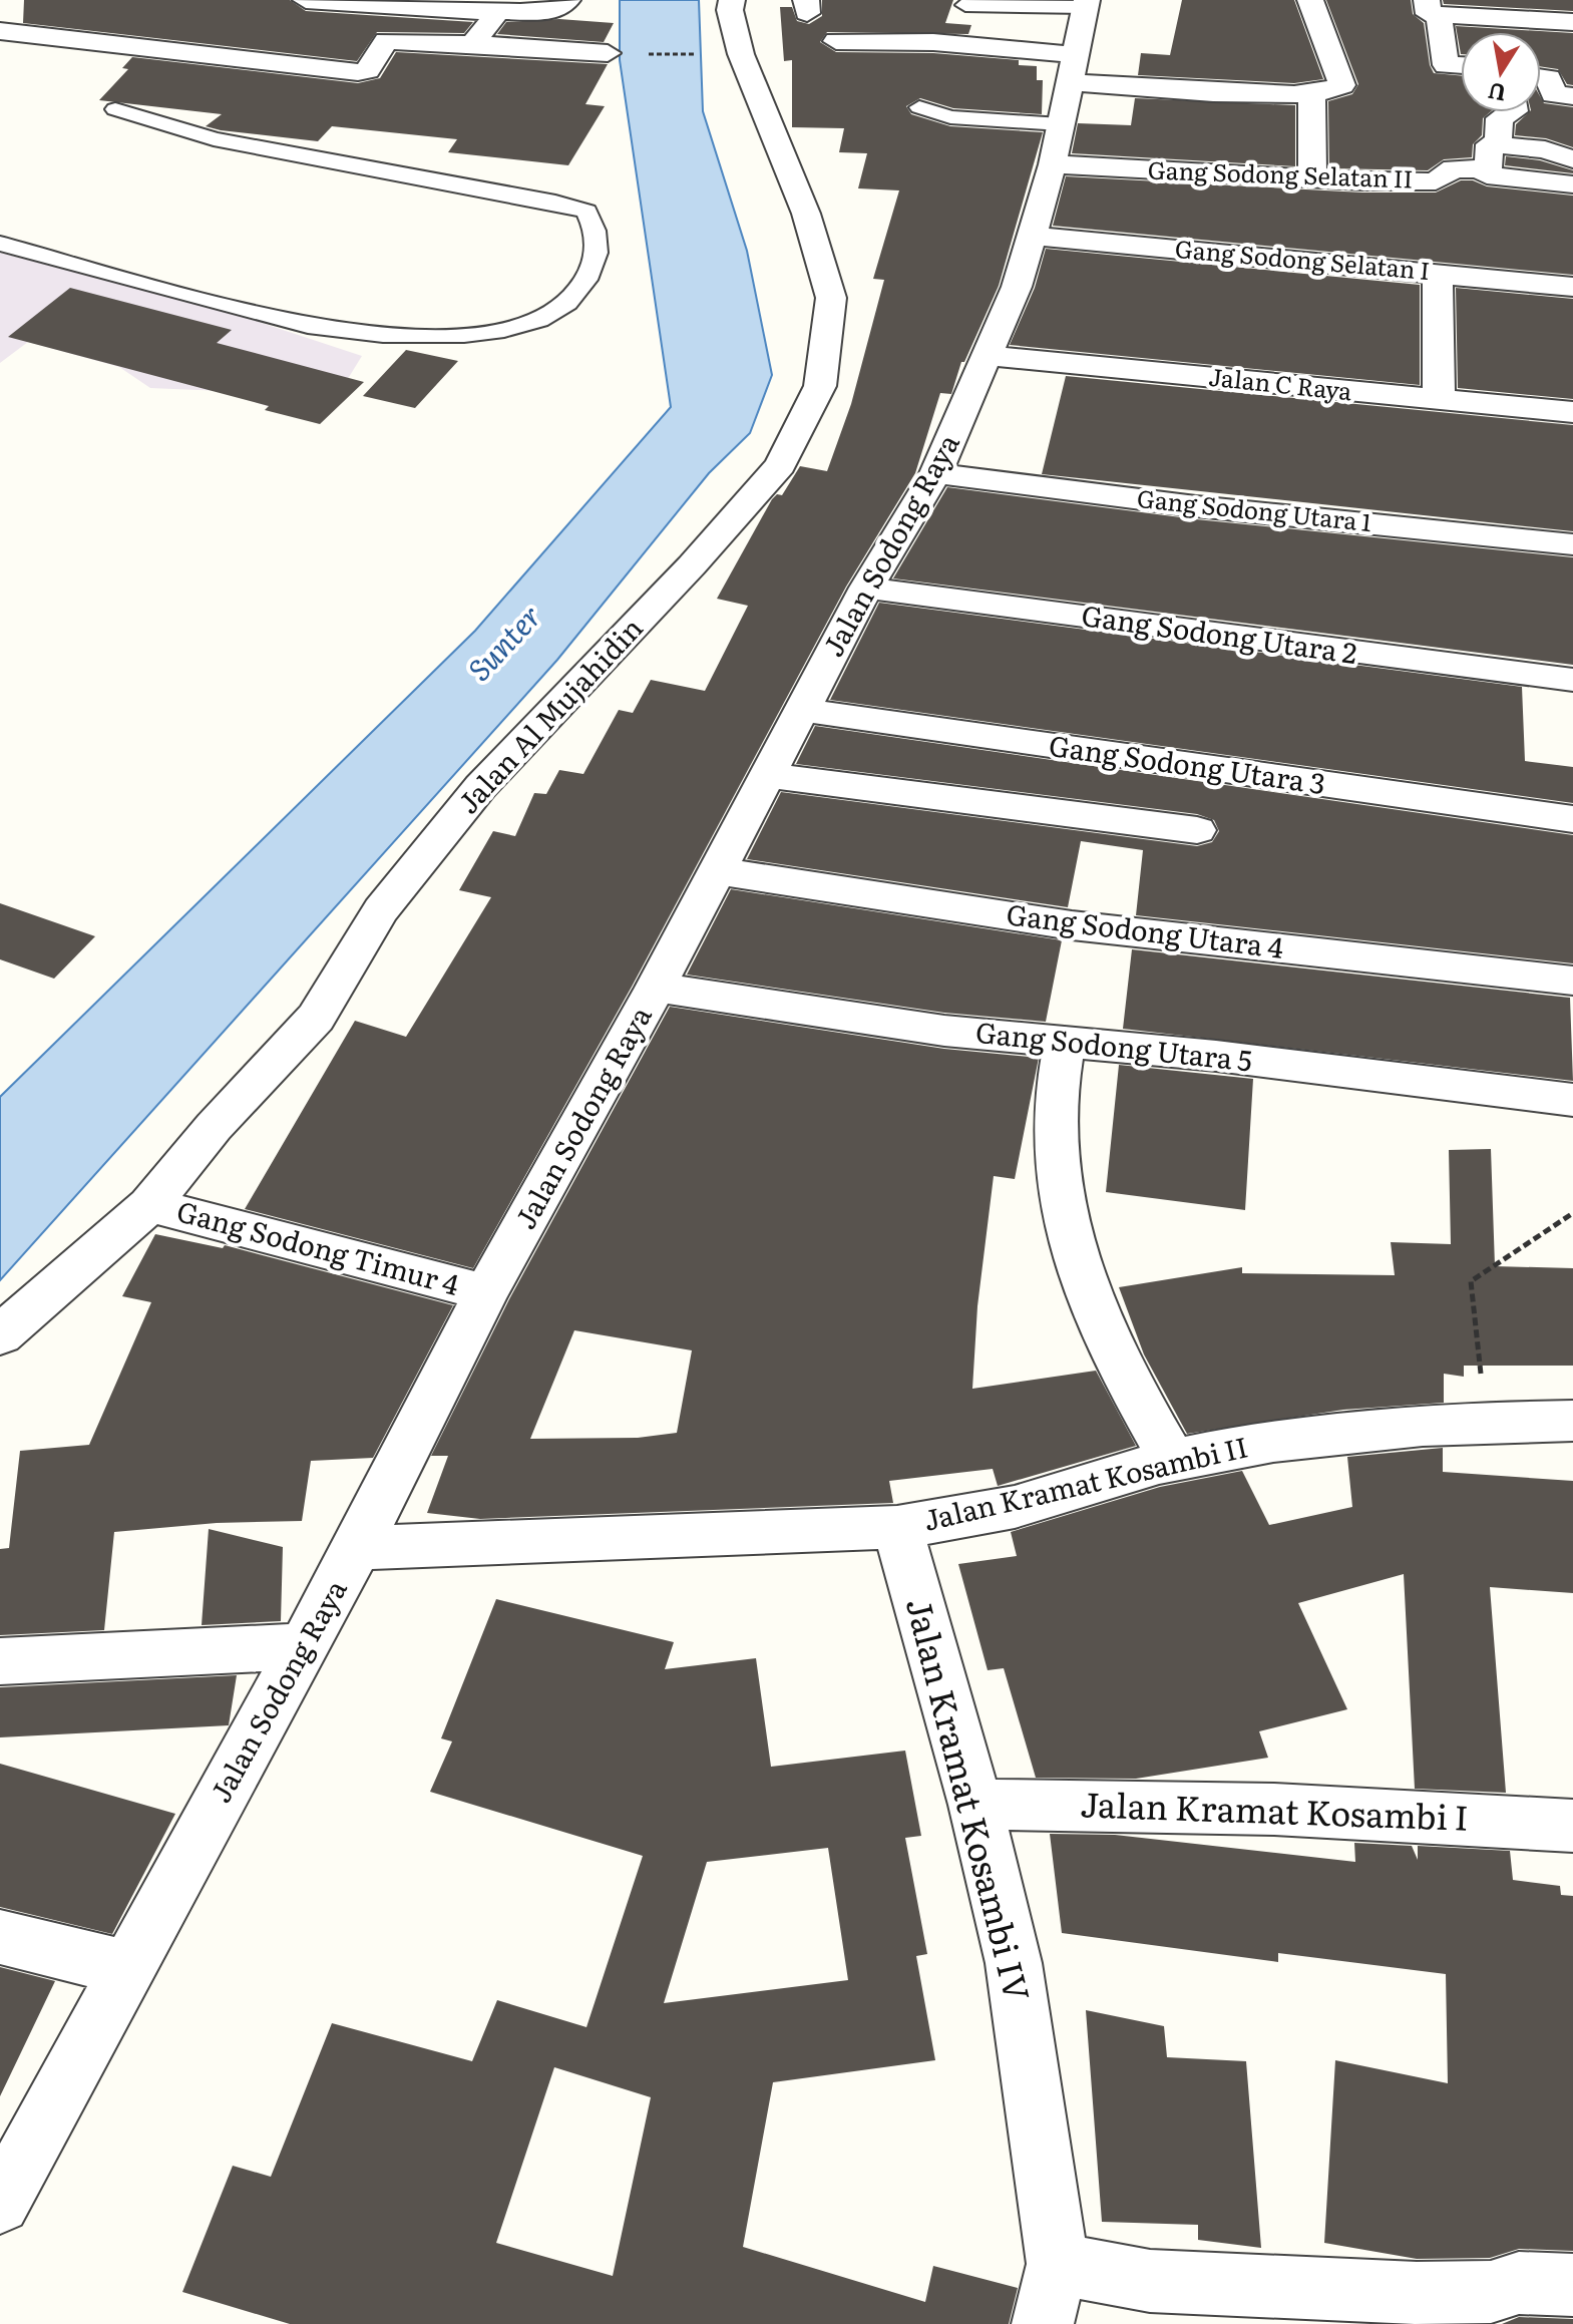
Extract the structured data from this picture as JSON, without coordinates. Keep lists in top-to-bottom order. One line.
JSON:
{"streets":{"street":["Gang Sodong Selatan II","Gang Sodong Selatan I","Jalan C Raya","Gang Sodong Utara 1","Jalan Sodong Raya","Gang Sodong Utara 2","Jalan Al Mujahidin","Gang Sodong Utara 3","Gang Sodong Utara 4","Gang Sodong Utara 5","Gang Sodong Timur 4","Jalan Kramat Kosambi II","Jalan Kramat Kosambi IV","Jalan Kramat Kosambi I"]},"crossings":[["Gang Sodong Selatan II","Jalan Sodong Raya"],["Gang Sodong Selatan I","Jalan Sodong Raya"],["Jalan C Raya","Jalan Sodong Raya"],["Gang Sodong Utara 1","Jalan Sodong Raya"],["Jalan Sodong Raya","Gang Sodong Utara 2"],["Jalan Sodong Raya","Gang Sodong Utara 3"],["Jalan Sodong Raya","Gang Sodong Utara 4"],["Jalan Sodong Raya","Gang Sodong Utara 5"],["Jalan Sodong Raya","Gang Sodong Timur 4"],["Jalan Sodong Raya","Jalan Kramat Kosambi II"],["Jalan Al Mujahidin","Gang Sodong Timur 4"],["Jalan Kramat Kosambi II","Jalan Kramat Kosambi IV"],["Jalan Kramat Kosambi IV","Jalan Kramat Kosambi I"]],"water":["Sunter"],"north":"bottom"}
